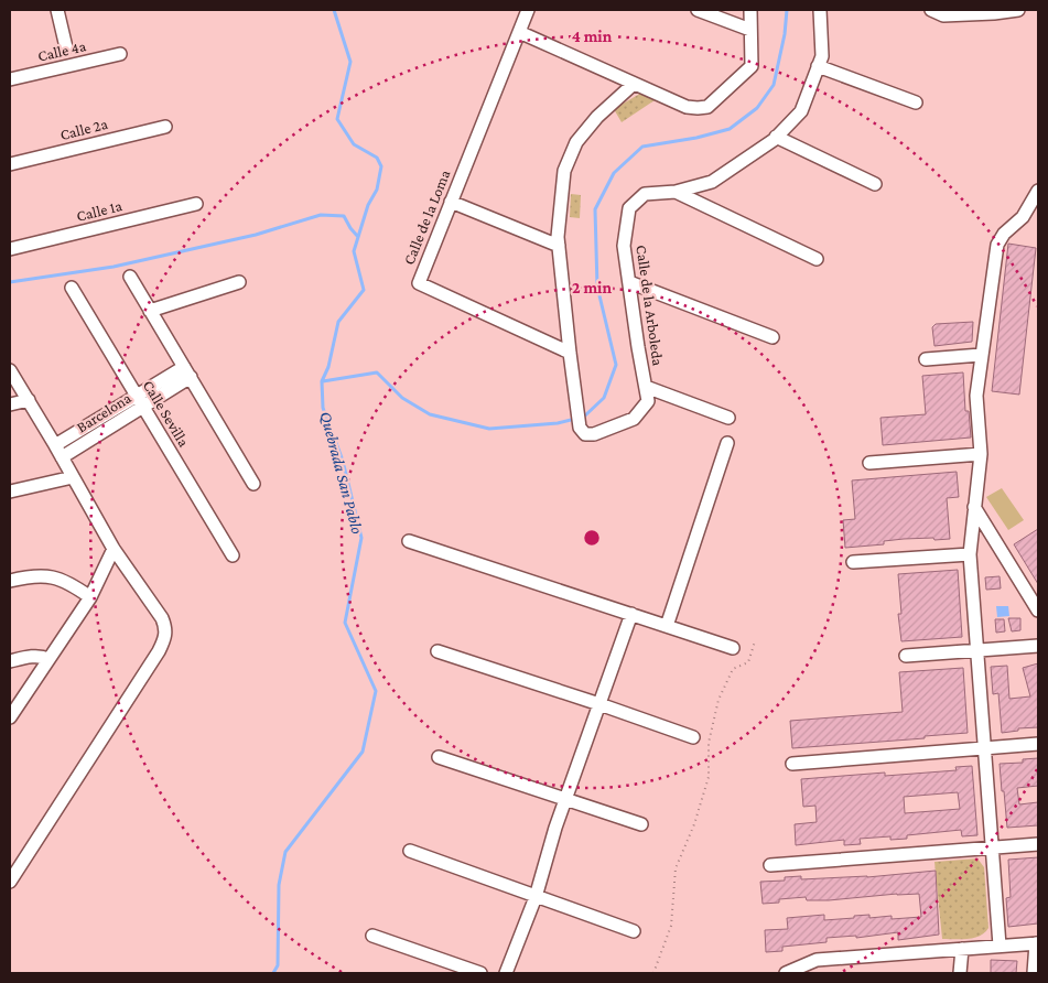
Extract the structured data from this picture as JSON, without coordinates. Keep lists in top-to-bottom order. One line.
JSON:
{"streets":{"street":["Calle 4a","Calle 2a","Calle 1a","Calle de la Loma","Calle de la Arboleda","Barcelona","Calle Sevilla"]},"crossings":[["Calle de la Loma","Calle de la Arboleda"],["Barcelona","Calle Sevilla"]],"water":["Quebrada San Pablo"],"rings":["4 min","2 min"]}
